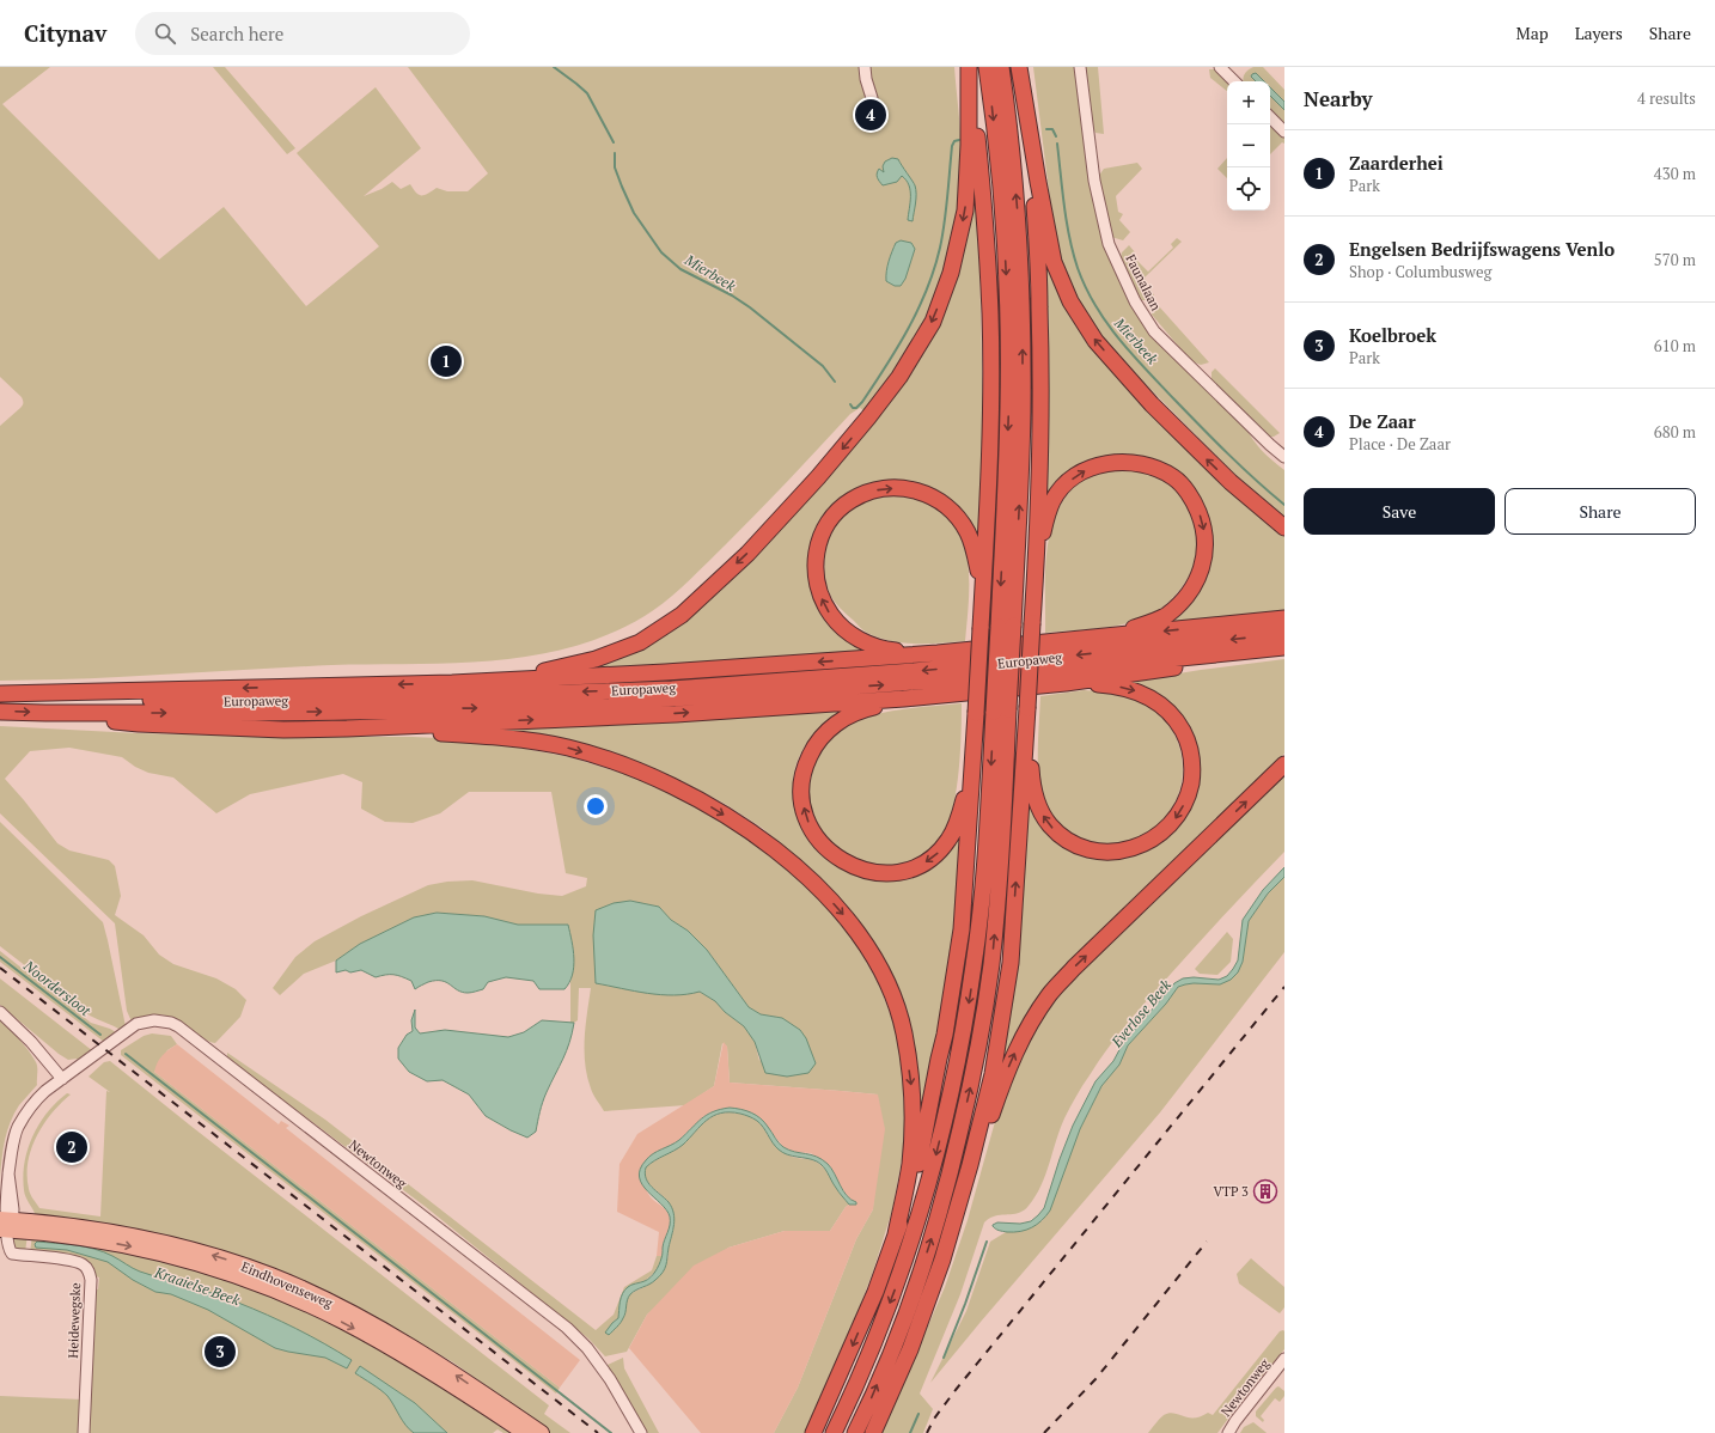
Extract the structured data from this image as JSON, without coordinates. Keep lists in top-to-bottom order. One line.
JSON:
{"streets":{"highway":["Europaweg"],"main road":["Eindhovenseweg"],"street":["Faunalaan","Newtonweg","Heidewegske"]},"crossings":[["Newtonweg","Heidewegske"],["Eindhovenseweg","Heidewegske"]],"water":["Mierbeek","Noordersloot","Everlose Beek","Kraaielse Beek"],"places":{"building":["VTP 3"]},"page":{"header":"Citynav","search":"Search here","nav":["Map","Layers","Share"],"heading":["Nearby","4 results"],"map_buttons":["+","−"],"pins":["4","1","2","3"],"list":[{"mark":"1","name":"Zaarderhei","note":"Park","value":"430 m"},{"mark":"2","name":"Engelsen Bedrijfswagens Venlo","note":"Shop · Columbusweg","value":"570 m"},{"mark":"3","name":"Koelbroek","note":"Park","value":"610 m"},{"mark":"4","name":"De Zaar","note":"Place · De Zaar","value":"680 m"}],"buttons":["Save","Share"]}}
